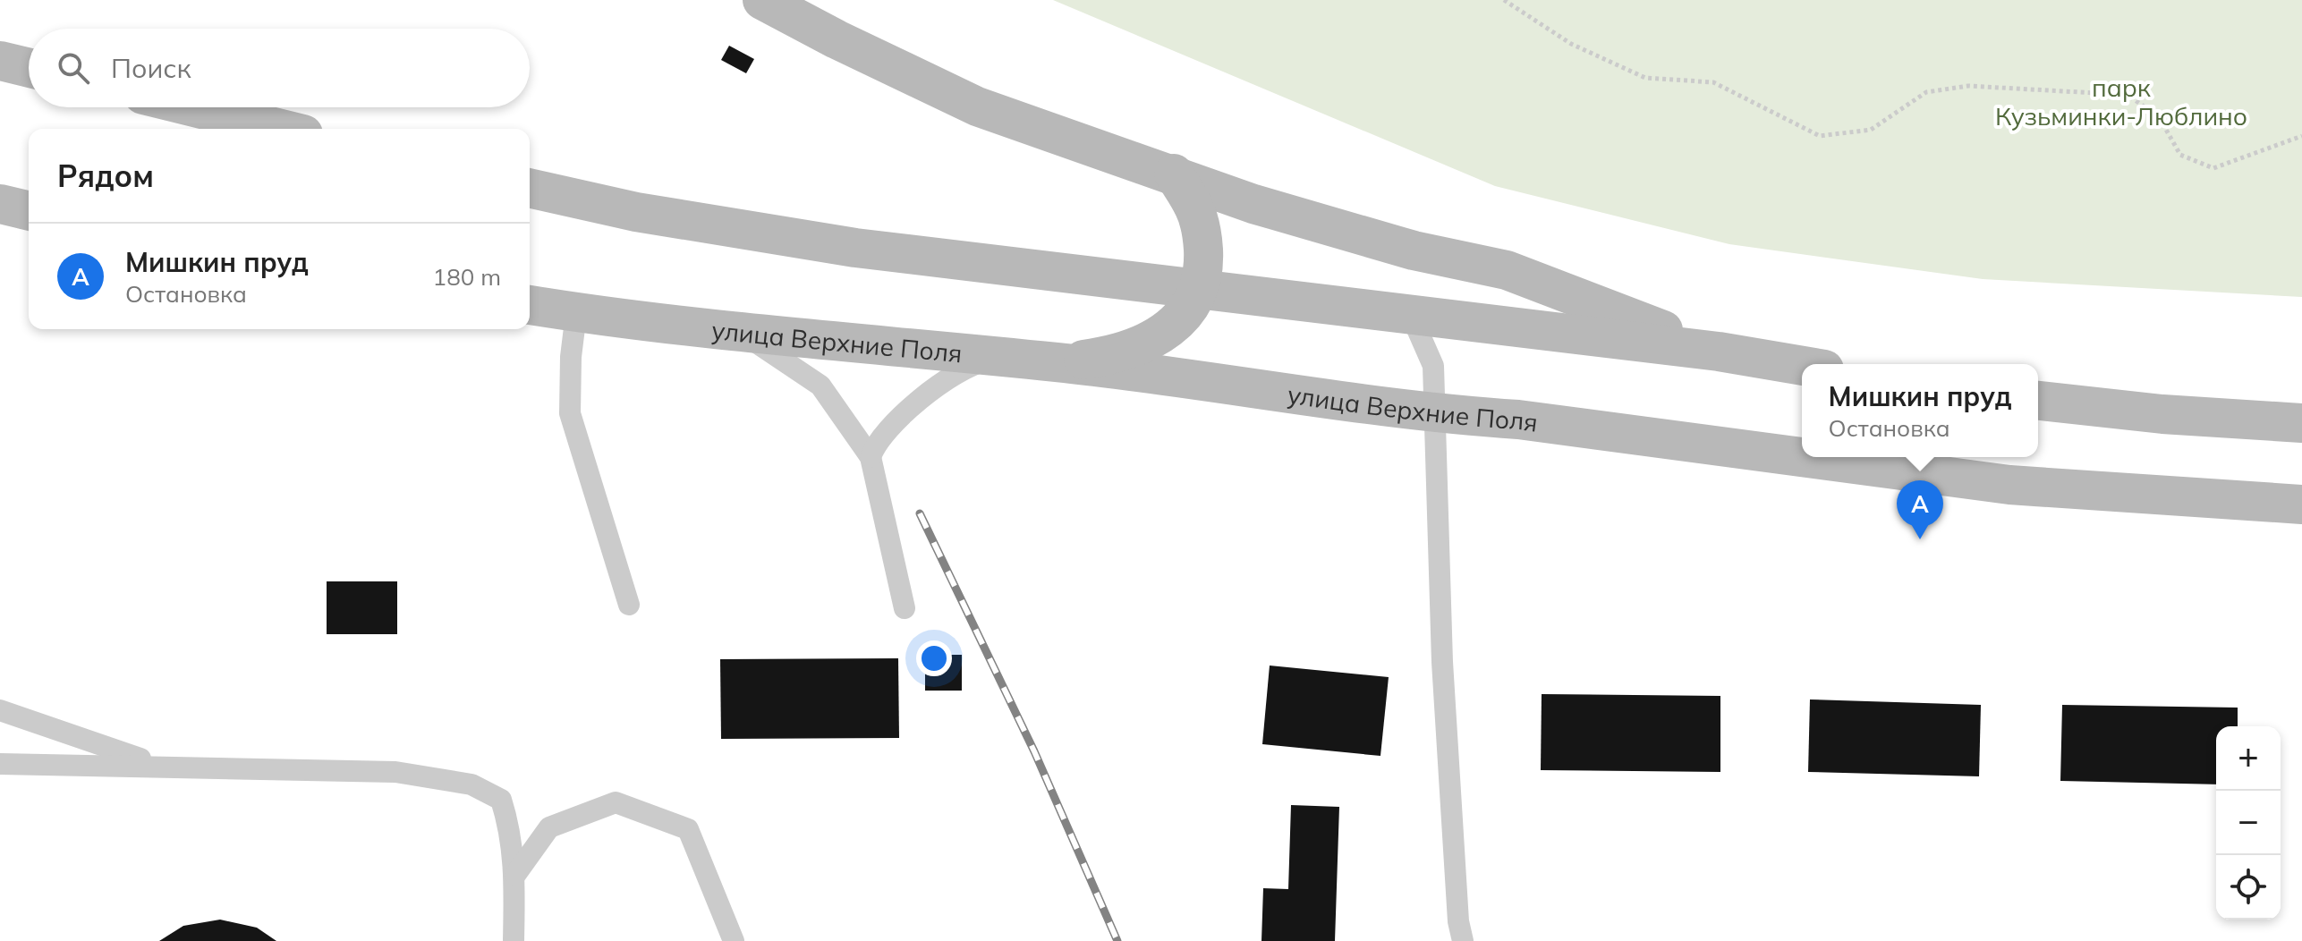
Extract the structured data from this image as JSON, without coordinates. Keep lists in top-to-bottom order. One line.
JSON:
{"streets":{"main road":["улица Верхние Поля"]},"parks":["парк Кузьминки-Люблино"],"page":{"search":"Поиск","heading":"Рядом","list":[{"mark":"A","name":"Мишкин пруд","note":"Остановка","value":"180 m"}],"popup":["Мишкин пруд","Остановка"],"pins":"A","map_buttons":["+","−"]}}
